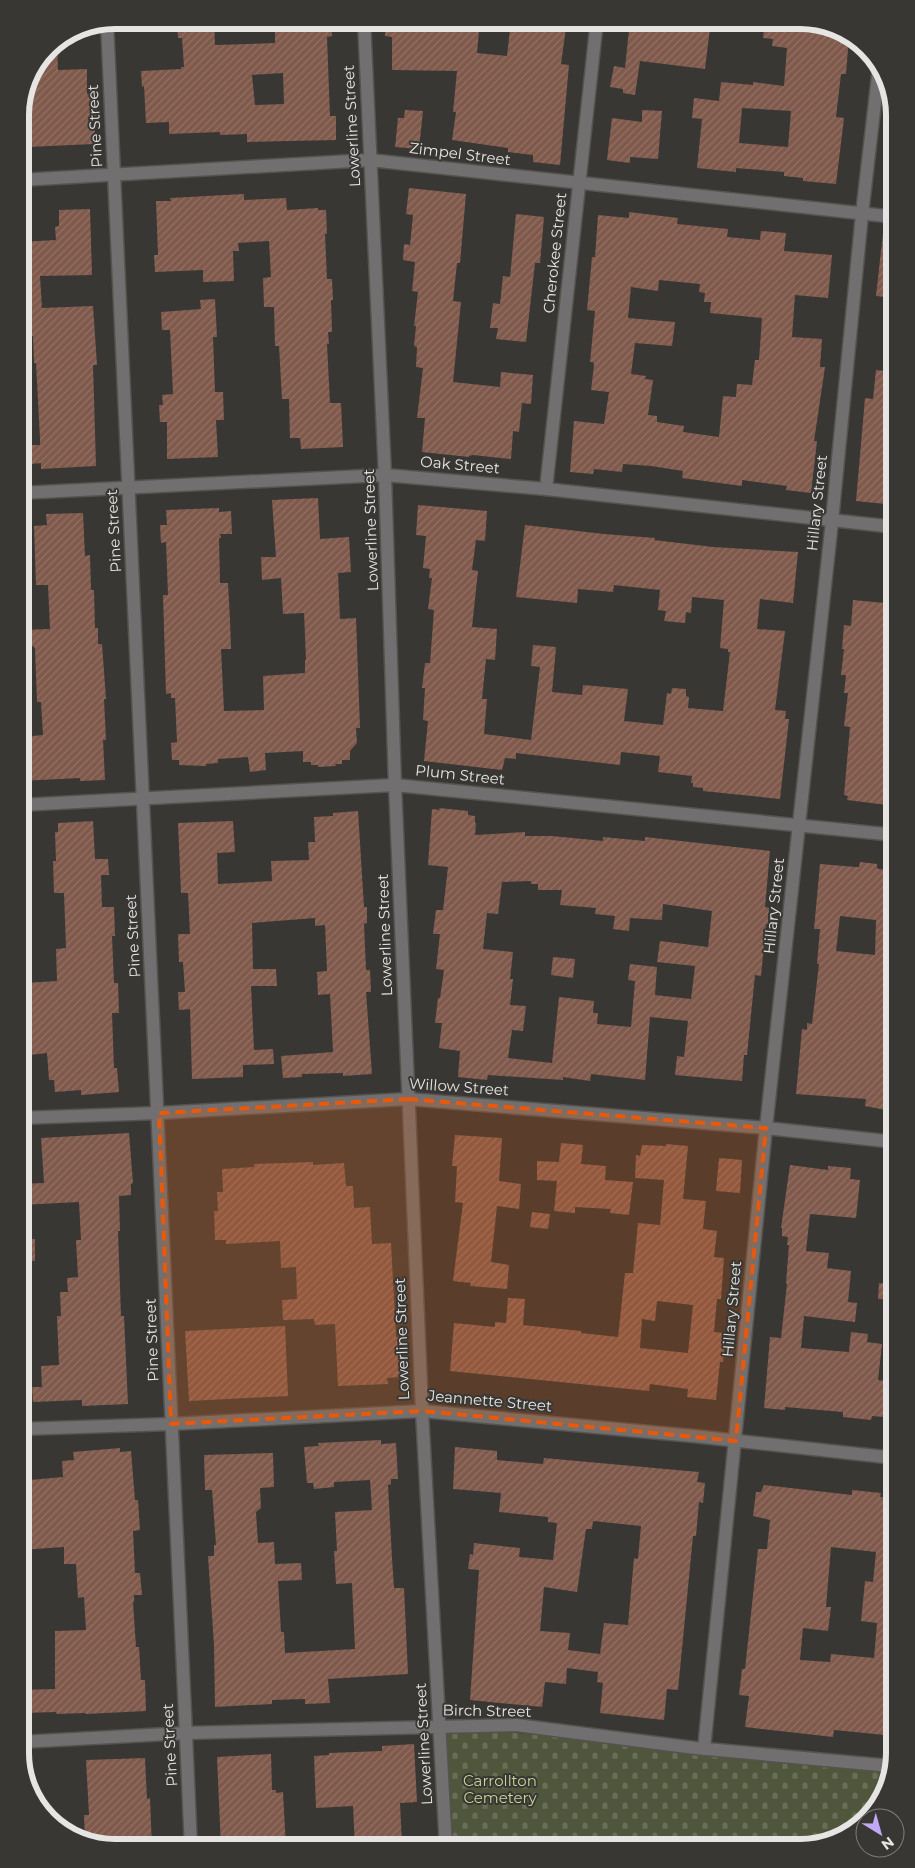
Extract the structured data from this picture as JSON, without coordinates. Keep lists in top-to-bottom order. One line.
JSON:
{"streets":{"street":["Pine Street","Lowerline Street","Zimpel Street","Cherokee Street","Oak Street","Hillary Street","Plum Street","Willow Street","Jeannette Street","Birch Street"]},"crossings":[["Pine Street","Zimpel Street"],["Pine Street","Oak Street"],["Pine Street","Plum Street"],["Pine Street","Willow Street"],["Pine Street","Jeannette Street"],["Pine Street","Birch Street"],["Lowerline Street","Zimpel Street"],["Lowerline Street","Oak Street"],["Lowerline Street","Plum Street"],["Lowerline Street","Willow Street"],["Lowerline Street","Jeannette Street"],["Lowerline Street","Birch Street"],["Zimpel Street","Cherokee Street"],["Zimpel Street","Hillary Street"],["Cherokee Street","Oak Street"],["Oak Street","Hillary Street"],["Hillary Street","Plum Street"],["Hillary Street","Willow Street"],["Hillary Street","Jeannette Street"],["Hillary Street","Birch Street"]],"parks":["Carrollton Cemetery"],"north":"bottom right"}
